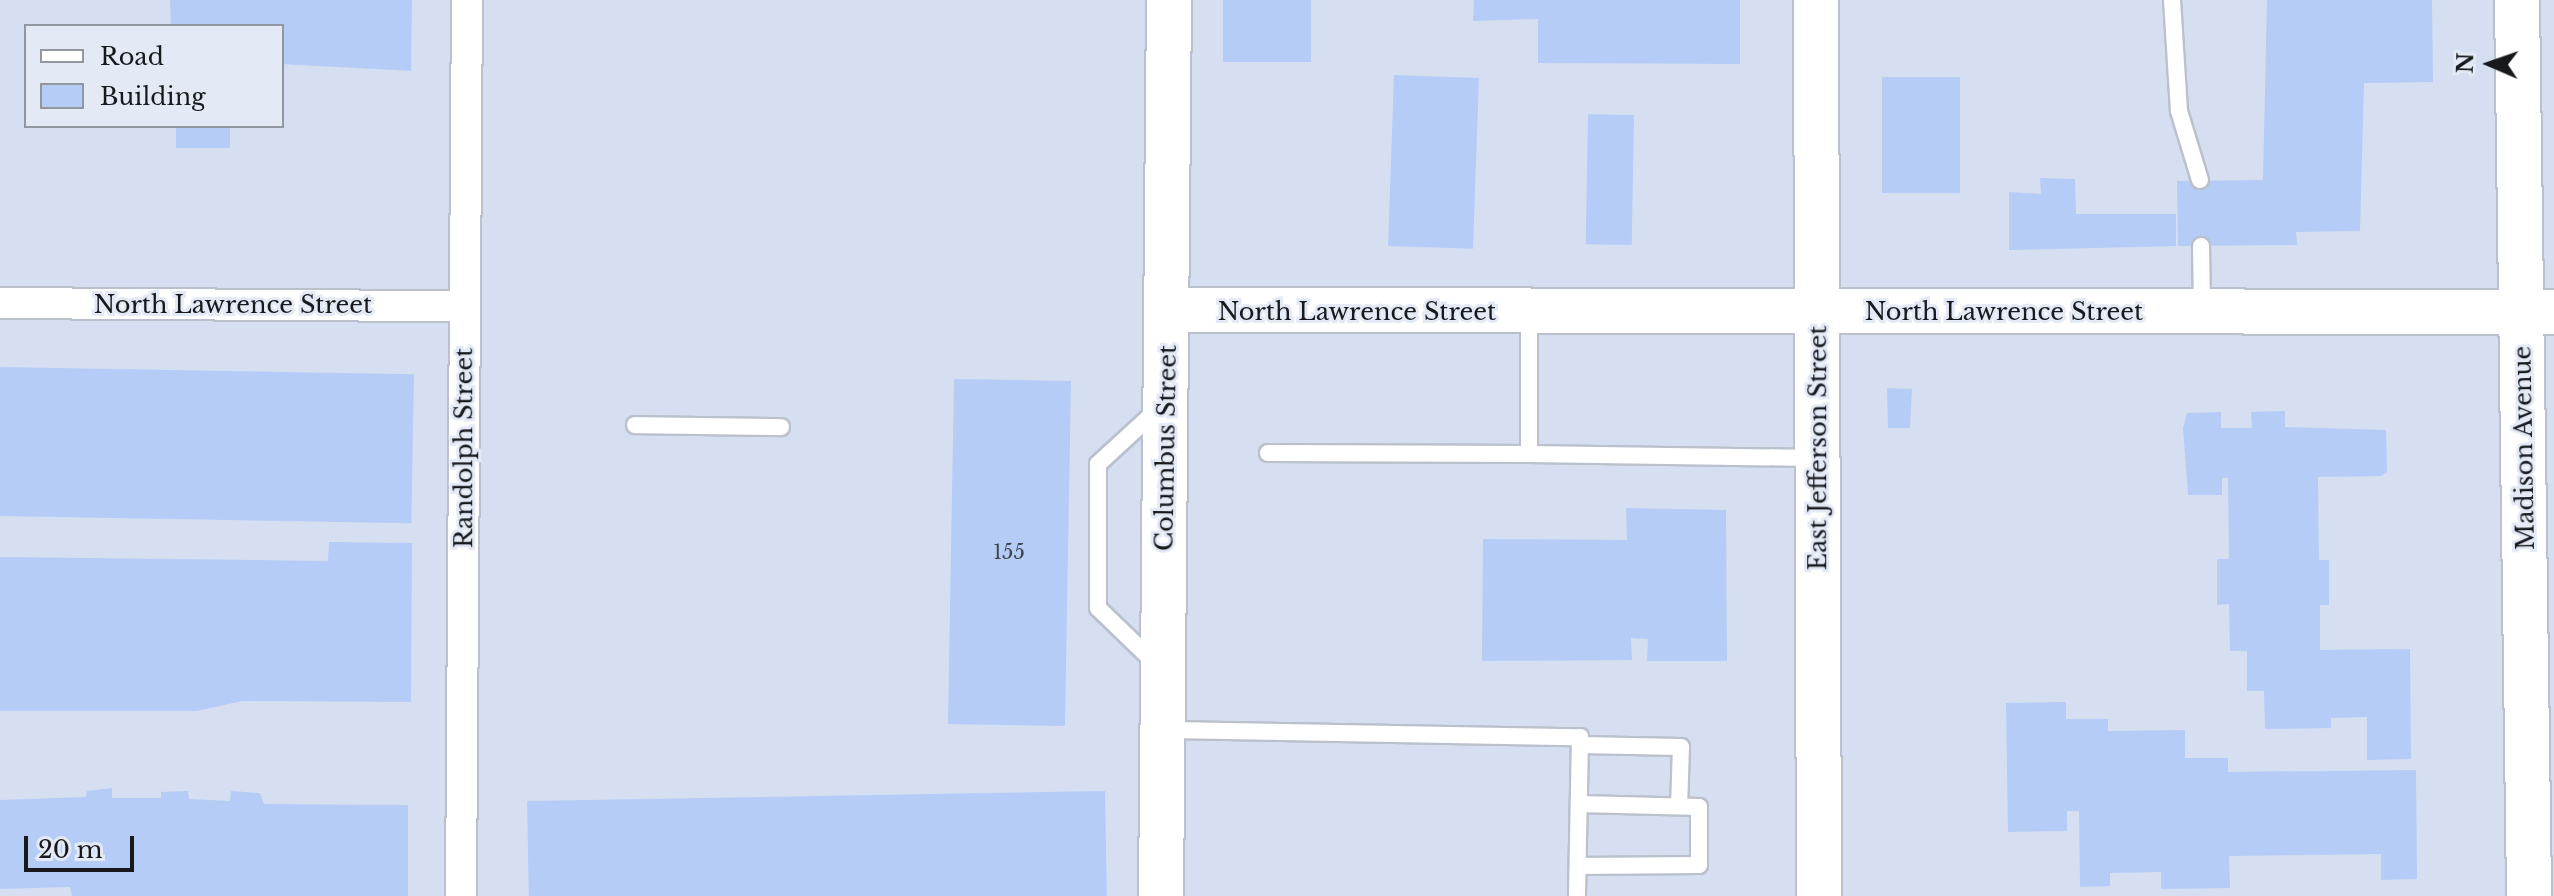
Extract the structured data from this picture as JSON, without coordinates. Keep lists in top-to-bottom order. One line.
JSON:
{"streets":{"main road":["North Lawrence Street","Columbus Street","East Jefferson Street","Madison Avenue"],"street":["Randolph Street"]},"crossings":[["North Lawrence Street","Randolph Street"],["North Lawrence Street","Columbus Street"],["North Lawrence Street","East Jefferson Street"],["North Lawrence Street","Madison Avenue"]],"house_numbers":["155"],"legend":["Road","Building"],"scale_bar":"20 m","north":"left"}
